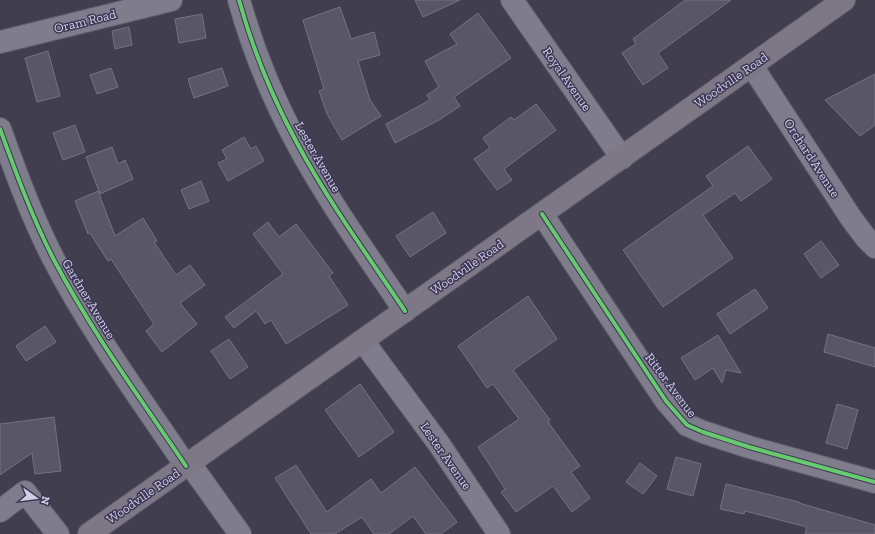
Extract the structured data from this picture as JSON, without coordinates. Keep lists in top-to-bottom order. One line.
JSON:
{"streets":{"main road":["Woodville Road"],"street":["Oram Road","Royal Avenue","Lester Avenue","Orchard Avenue","Gardner Avenue","Ritter Avenue"]},"crossings":[["Royal Avenue","Woodville Road"],["Woodville Road","Lester Avenue"],["Woodville Road","Orchard Avenue"],["Woodville Road","Gardner Avenue"],["Woodville Road","Ritter Avenue"]],"north":"right"}
